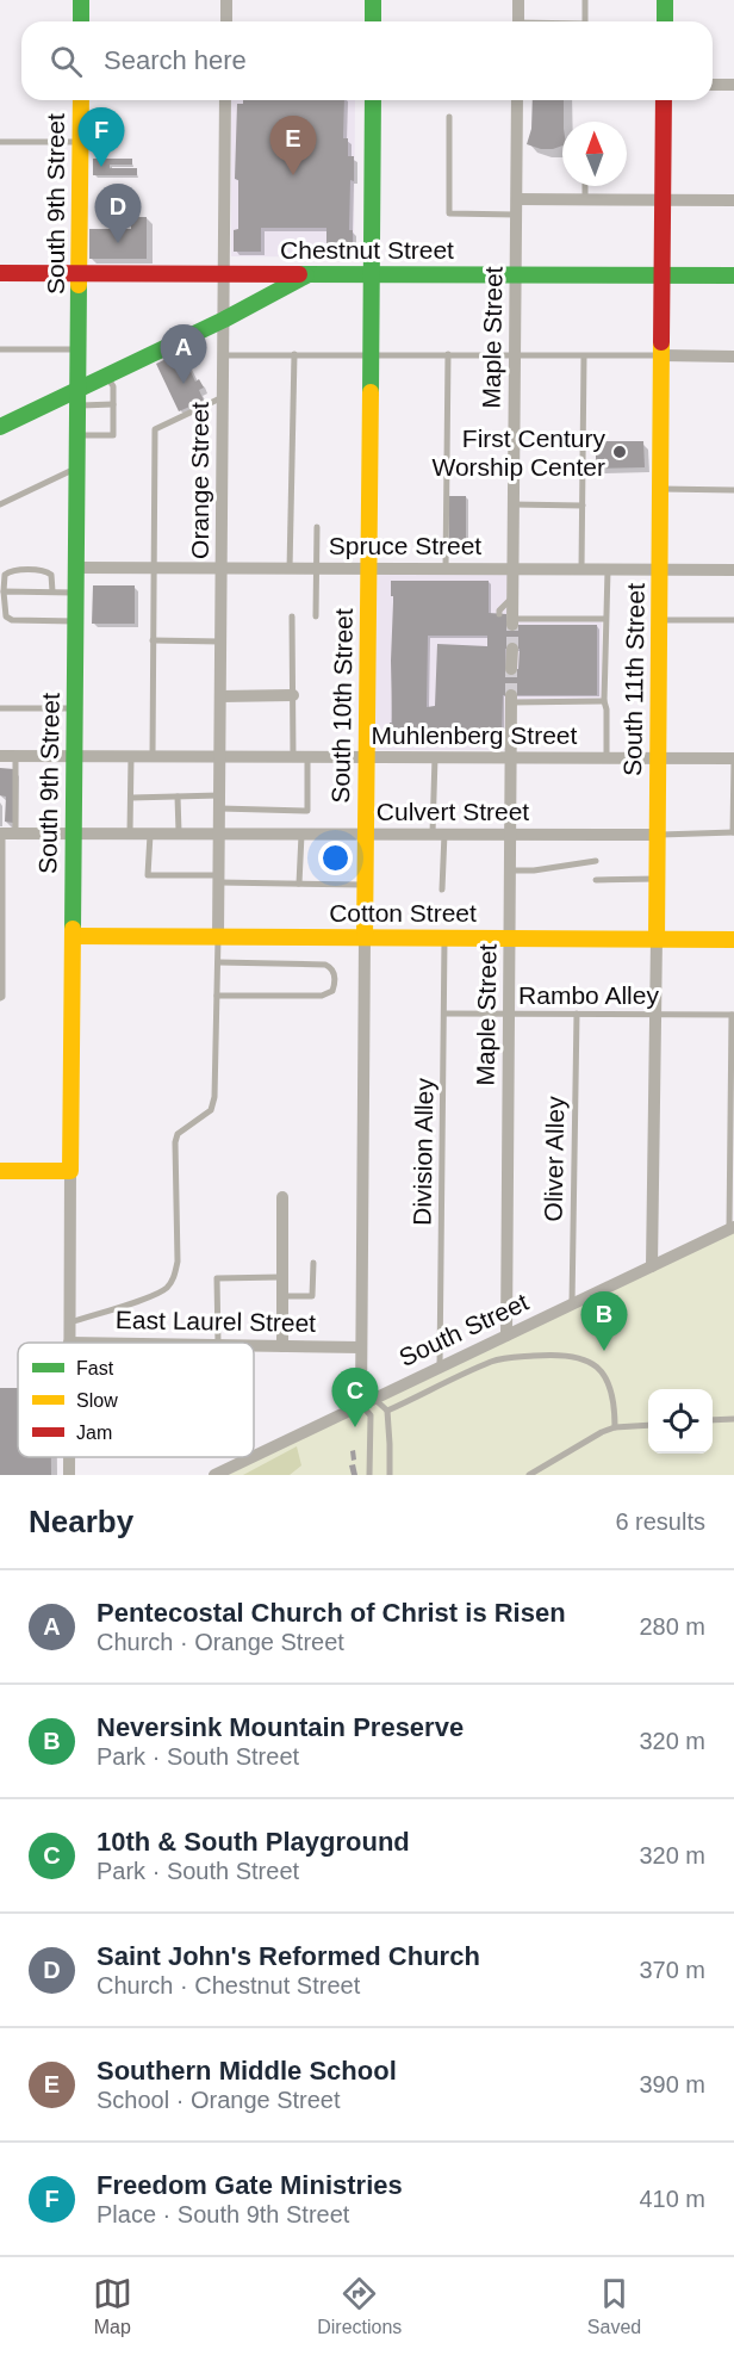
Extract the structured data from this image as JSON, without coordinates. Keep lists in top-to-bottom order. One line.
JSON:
{"streets":{"street":["South 9th Street","Chestnut Street","Maple Street","Orange Street","Spruce Street","South 11th Street","South 10th Street","Muhlenberg Street","Culvert Street","Cotton Street","East Laurel Street","South Street"],"lane":["Rambo Alley","Division Alley","Oliver Alley"]},"crossings":[["South 9th Street","Chestnut Street"],["South 9th Street","Spruce Street"],["South 9th Street","Muhlenberg Street"],["South 9th Street","Culvert Street"],["South 9th Street","Cotton Street"],["Chestnut Street","Maple Street"],["Chestnut Street","Orange Street"],["Chestnut Street","South 11th Street"],["Chestnut Street","South 10th Street"],["Maple Street","Spruce Street"],["Maple Street","Muhlenberg Street"],["Maple Street","Culvert Street"],["Maple Street","Cotton Street"],["Maple Street","Rambo Alley"],["Maple Street","South Street"],["Orange Street","Spruce Street"],["Orange Street","Muhlenberg Street"],["Orange Street","Culvert Street"],["Orange Street","Cotton Street"],["Spruce Street","South 11th Street"],["Spruce Street","South 10th Street"],["South 11th Street","Muhlenberg Street"],["South 11th Street","Culvert Street"],["South 11th Street","Cotton Street"],["South 11th Street","Rambo Alley"],["South 11th Street","South Street"],["South 10th Street","Muhlenberg Street"],["South 10th Street","Culvert Street"],["South 10th Street","Cotton Street"],["South 10th Street","East Laurel Street"],["South 10th Street","South Street"],["Cotton Street","Division Alley"],["Rambo Alley","Division Alley"],["Rambo Alley","Oliver Alley"],["Division Alley","South Street"],["Oliver Alley","South Street"]],"places":["First Century Worship Center"],"legend":["Fast","Slow","Jam"],"north":"top","page":{"search":"Search here","pins":["F","E","D","A","B","C"],"heading":["Nearby","6 results"],"list":[{"mark":"A","name":"Pentecostal Church of Christ is Risen","note":"Church · Orange Street","value":"280 m"},{"mark":"B","name":"Neversink Mountain Preserve","note":"Park · South Street","value":"320 m"},{"mark":"C","name":"10th & South Playground","note":"Park · South Street","value":"320 m"},{"mark":"D","name":"Saint John's Reformed Church","note":"Church · Chestnut Street","value":"370 m"},{"mark":"E","name":"Southern Middle School","note":"School · Orange Street","value":"390 m"},{"mark":"F","name":"Freedom Gate Ministries","note":"Place · South 9th Street","value":"410 m"}],"nav":["Map","Directions","Saved"]}}
